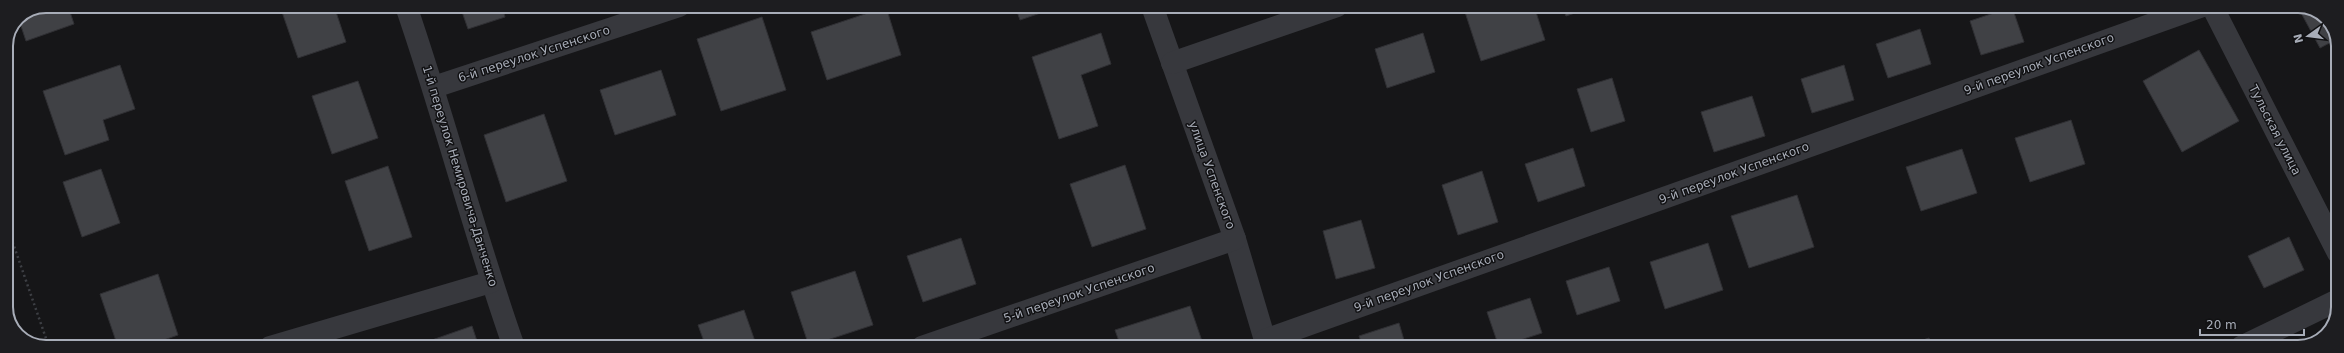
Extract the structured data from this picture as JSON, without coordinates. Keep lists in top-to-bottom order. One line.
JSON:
{"streets":{"street":["6-й переулок Успенского","9-й переулок Успенского","Тульская улица","улица Успенского","1-й переулок Немировича-Данченко","5-й переулок Успенского"]},"crossings":[["6-й переулок Успенского","1-й переулок Немировича-Данченко"],["улица Успенского","5-й переулок Успенского"]],"scale_bar":"20 m","north":"left"}
